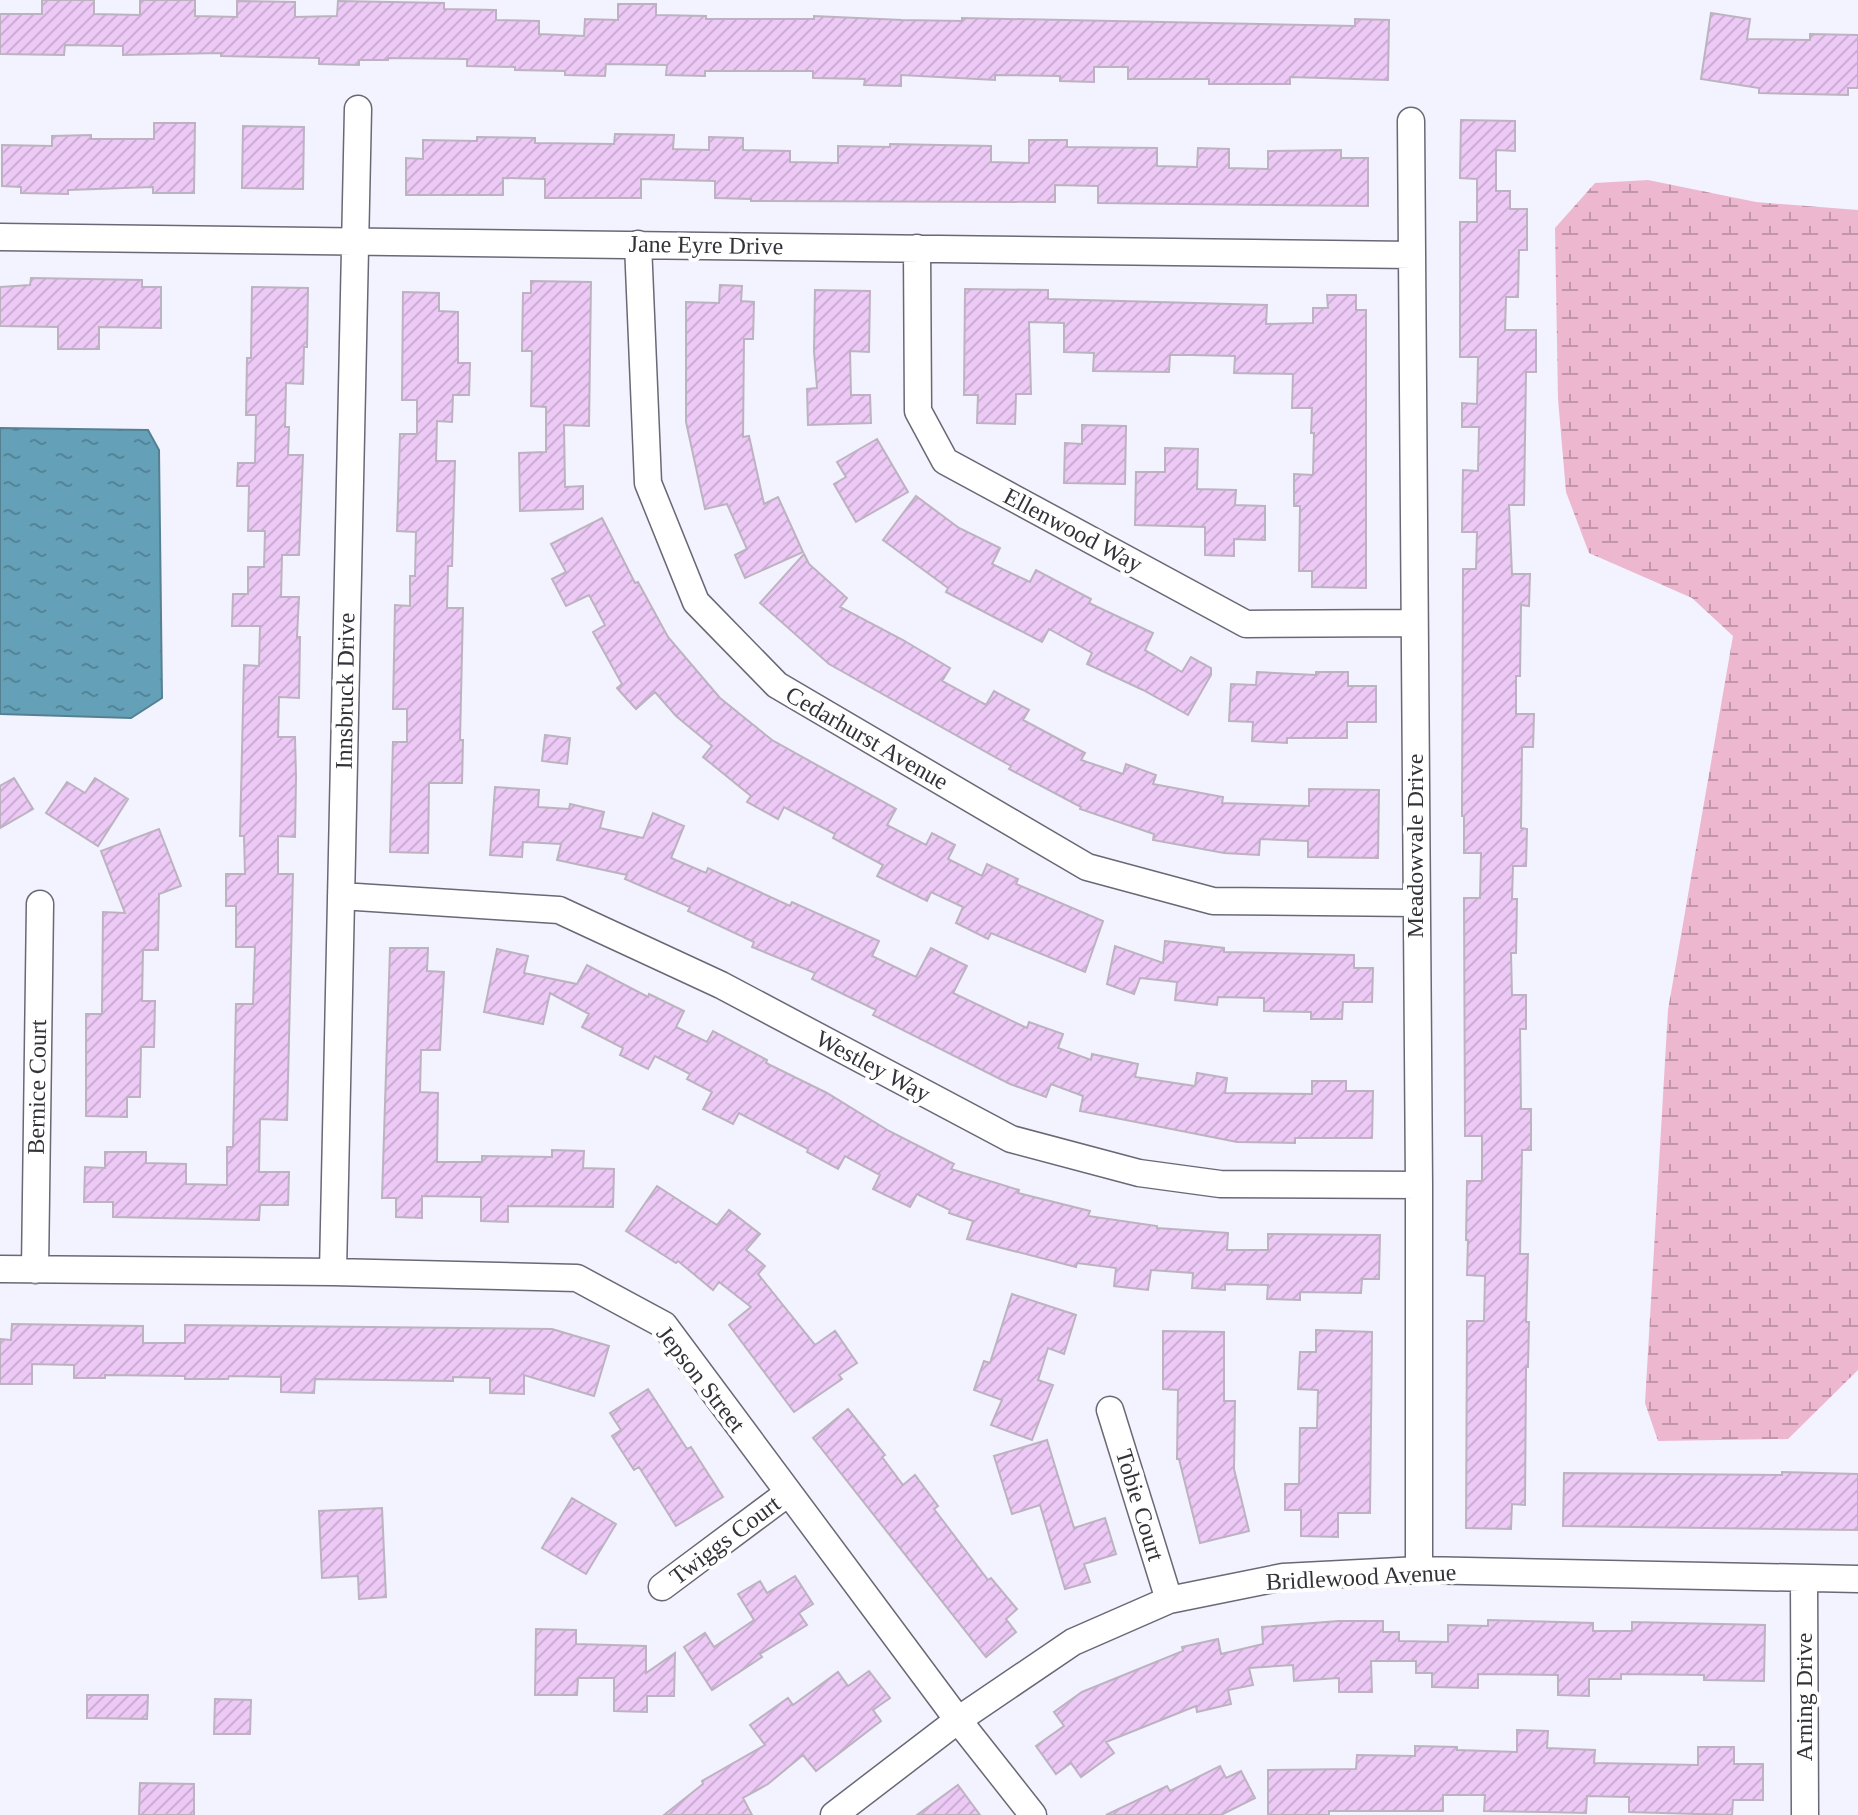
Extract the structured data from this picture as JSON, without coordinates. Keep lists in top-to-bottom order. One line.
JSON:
{"streets":{"street":["Jane Eyre Drive","Ellenwood Way","Innsbruck Drive","Cedarhurst Avenue","Meadowvale Drive","Westley Way","Bernice Court","Jepson Street","Tobie Court","Twiggs Court","Bridlewood Avenue","Arning Drive"]},"crossings":[["Jane Eyre Drive","Ellenwood Way"],["Jane Eyre Drive","Innsbruck Drive"],["Jane Eyre Drive","Cedarhurst Avenue"],["Jane Eyre Drive","Meadowvale Drive"],["Ellenwood Way","Meadowvale Drive"],["Innsbruck Drive","Westley Way"],["Innsbruck Drive","Jepson Street"],["Cedarhurst Avenue","Meadowvale Drive"],["Meadowvale Drive","Westley Way"],["Meadowvale Drive","Bridlewood Avenue"],["Bernice Court","Jepson Street"],["Jepson Street","Twiggs Court"],["Jepson Street","Bridlewood Avenue"],["Tobie Court","Bridlewood Avenue"],["Bridlewood Avenue","Arning Drive"]]}
